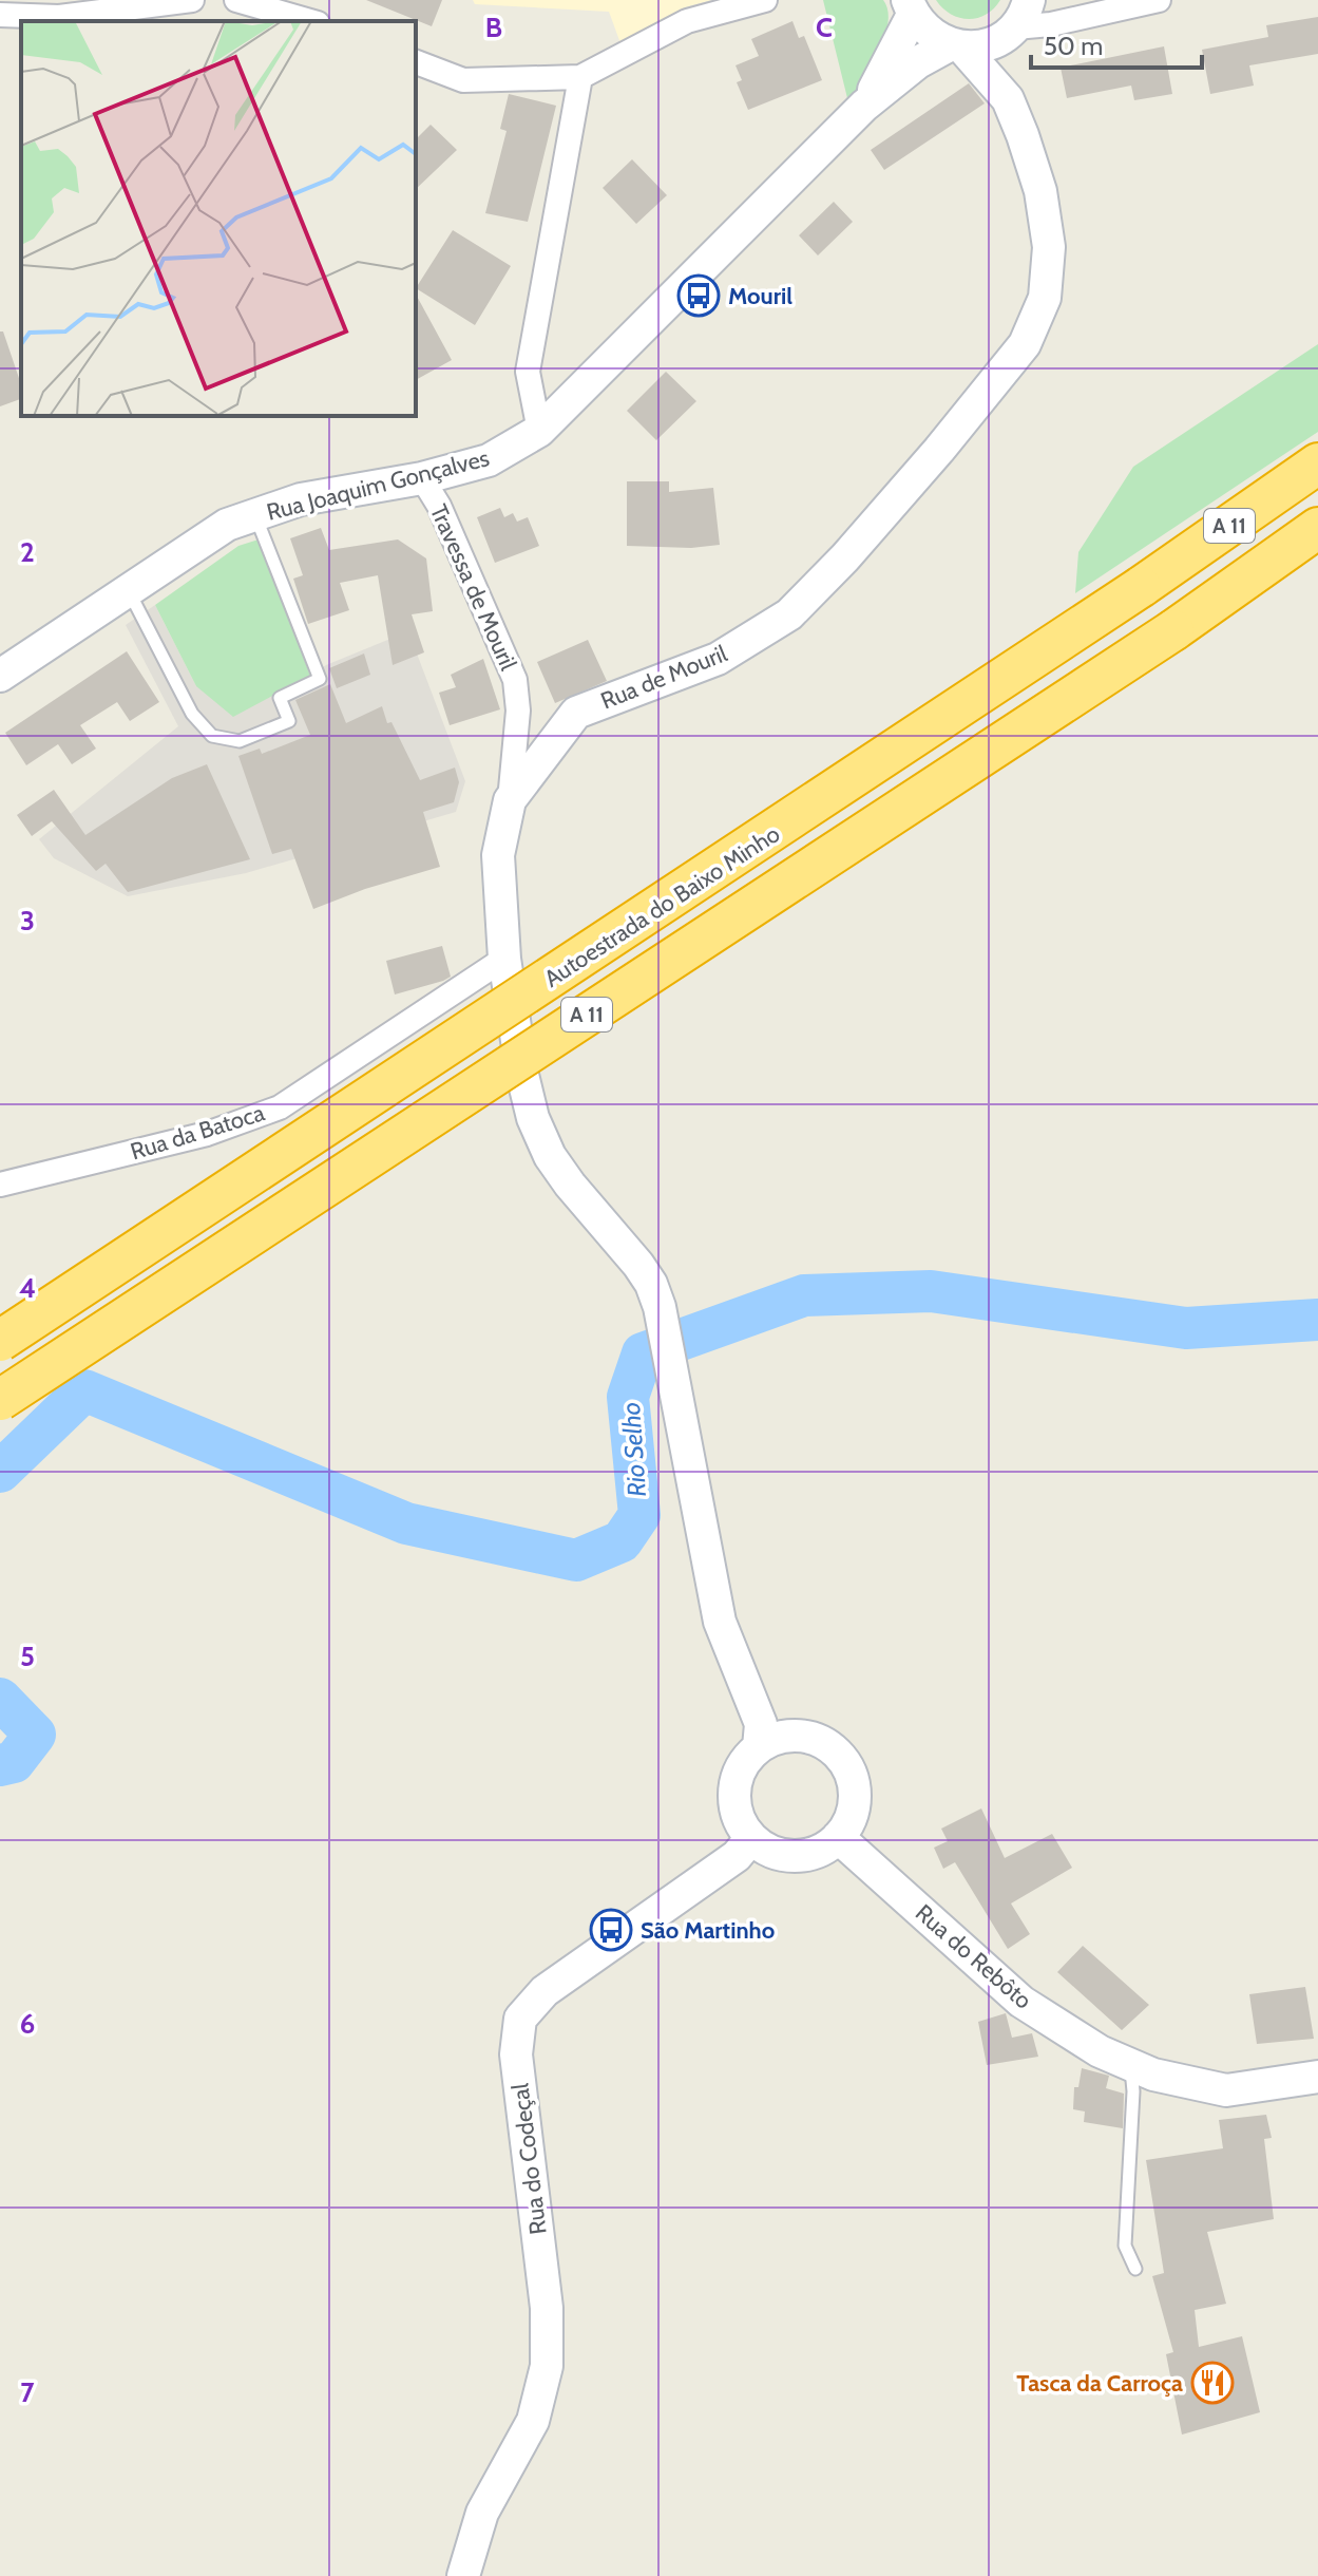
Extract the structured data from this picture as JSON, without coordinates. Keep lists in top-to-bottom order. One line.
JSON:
{"streets":{"highway":["A 11","Autoestrada do Baixo Minho"],"street":["Rua Joaquim Gonçalves","Travessa de Mouril","Rua de Mouril","Rua da Batoca","Rua do Rebôto","Rua do Codeçal"]},"crossings":[["Rua Joaquim Gonçalves","Travessa de Mouril"],["Travessa de Mouril","Rua de Mouril"],["Rua de Mouril","Rua da Batoca"],["Rua de Mouril","Rua do Rebôto"],["Rua de Mouril","Rua do Codeçal"],["Rua do Rebôto","Rua do Codeçal"]],"water":["Rio Selho"],"places":{"bus stop":["Mouril","São Martinho"],"restaurant":["Tasca da Carroça"]},"scale_bar":"50 m","grid":{"columns":["B","C"],"rows":["2","3","4","5","6","7"]}}
